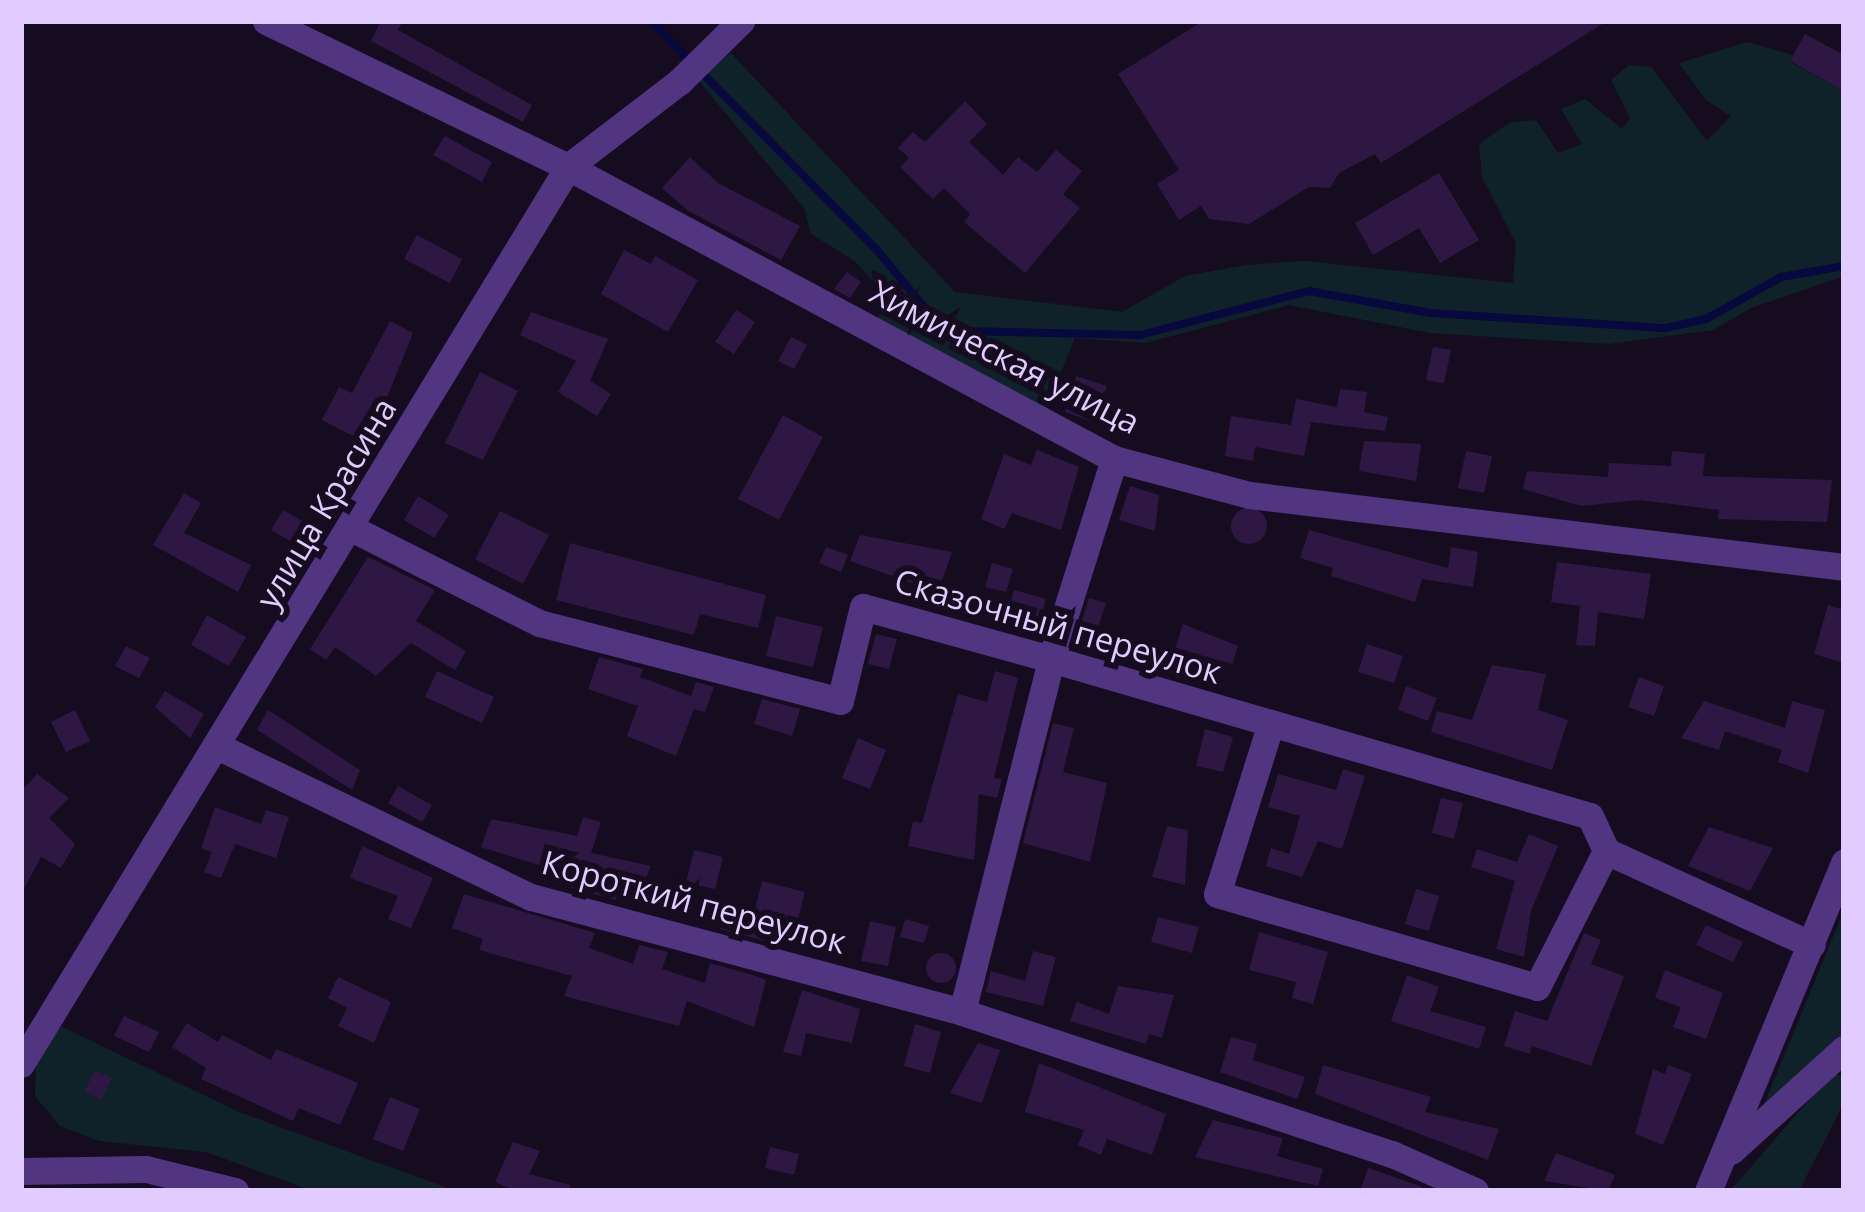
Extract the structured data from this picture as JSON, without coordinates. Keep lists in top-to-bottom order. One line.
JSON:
{"streets":{"street":["Химическая улица","улица Красина","Сказочный переулок","Короткий переулок"]},"crossings":[["Химическая улица","улица Красина"],["улица Красина","Сказочный переулок"],["улица Красина","Короткий переулок"]]}
